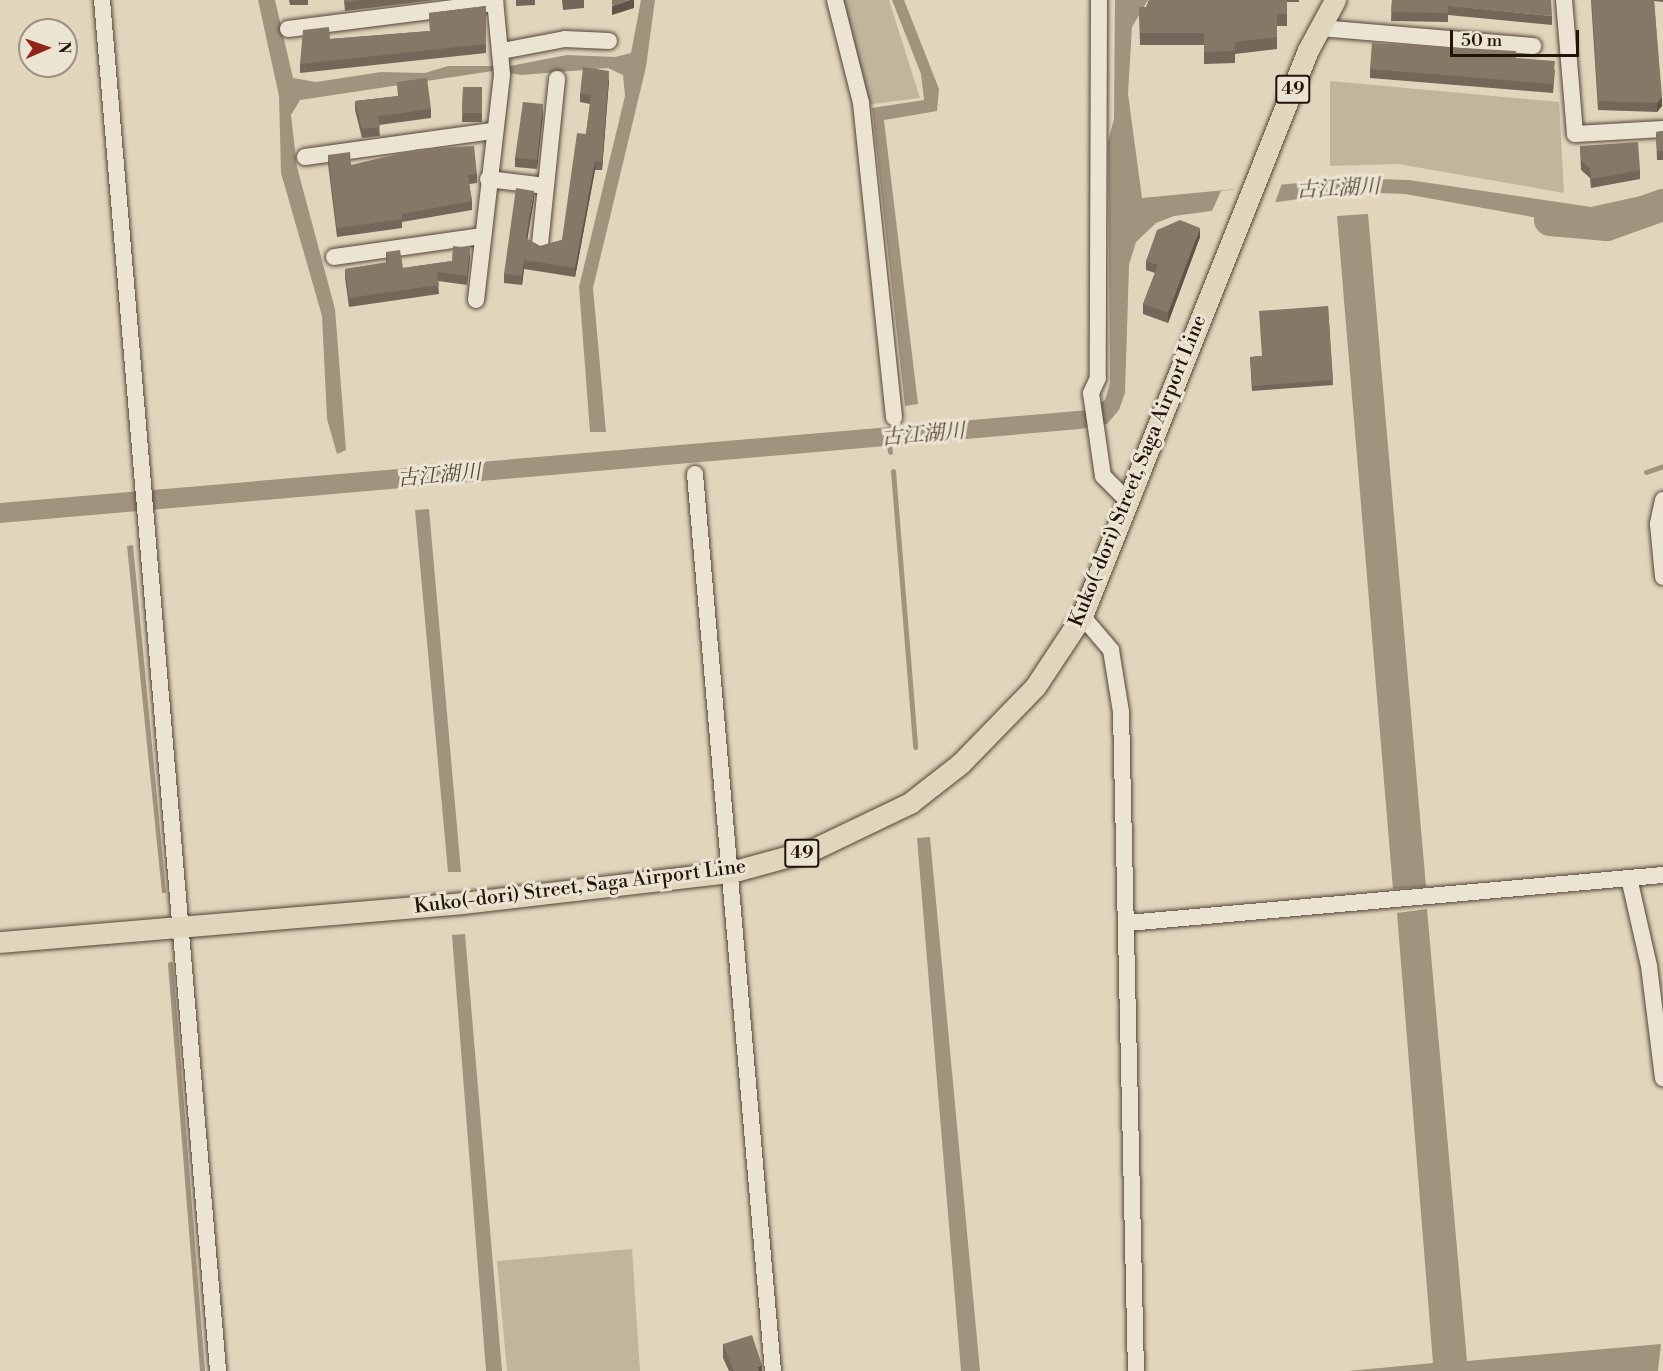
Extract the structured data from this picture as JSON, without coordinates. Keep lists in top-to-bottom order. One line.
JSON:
{"streets":{"main road":["49","Kuko(-dori) Street, Saga Airport Line"]},"water":["古江湖川"],"scale_bar":"50 m","north":"right"}
